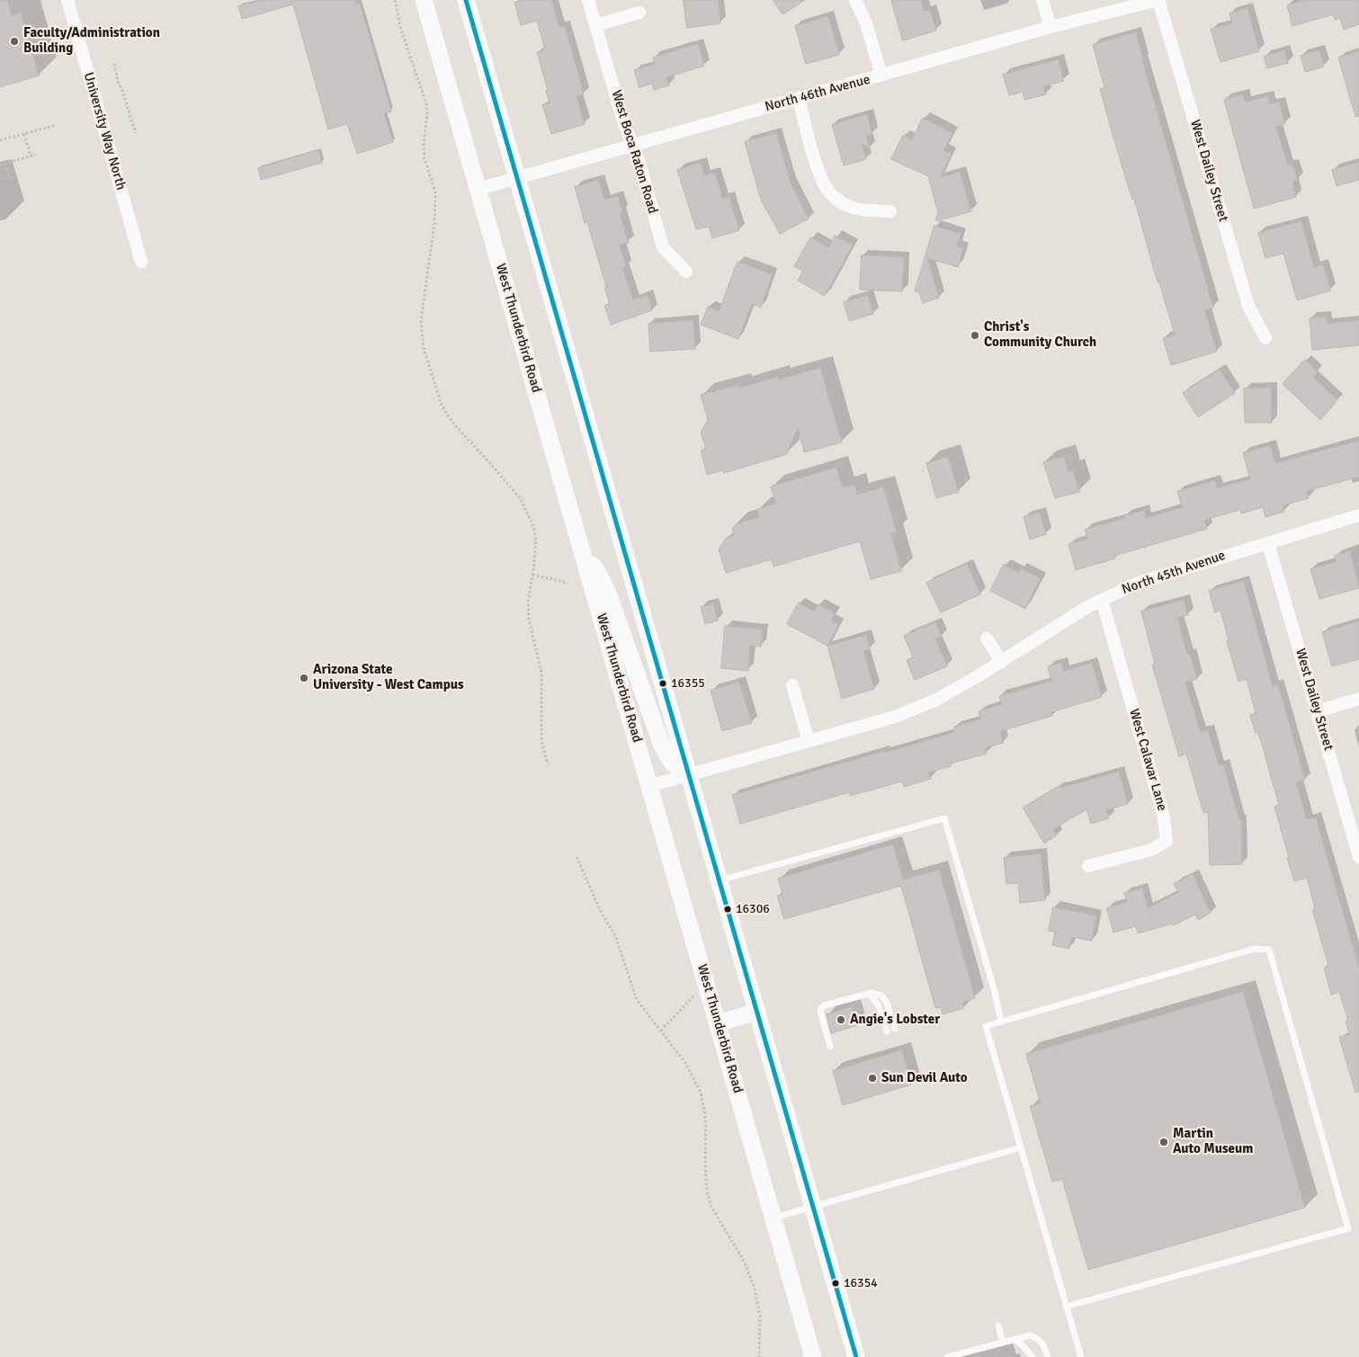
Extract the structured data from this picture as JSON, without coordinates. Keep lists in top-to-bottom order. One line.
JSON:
{"streets":{"main road":["West Thunderbird Road"],"street":["North 46th Avenue","University Way North","West Boca Raton Road","West Dailey Street","North 45th Avenue","West Calavar Lane"]},"crossings":[["North 46th Avenue","West Boca Raton Road"],["North 46th Avenue","West Dailey Street"],["North 46th Avenue","West Thunderbird Road"],["West Dailey Street","North 45th Avenue"],["West Thunderbird Road","North 45th Avenue"],["North 45th Avenue","West Calavar Lane"]],"places":["Faculty/Administration Building","Christ's Community Church","Arizona State University - West Campus","16355","16306","Angie's Lobster","Sun Devil Auto","Martin Auto Museum","16354"]}
